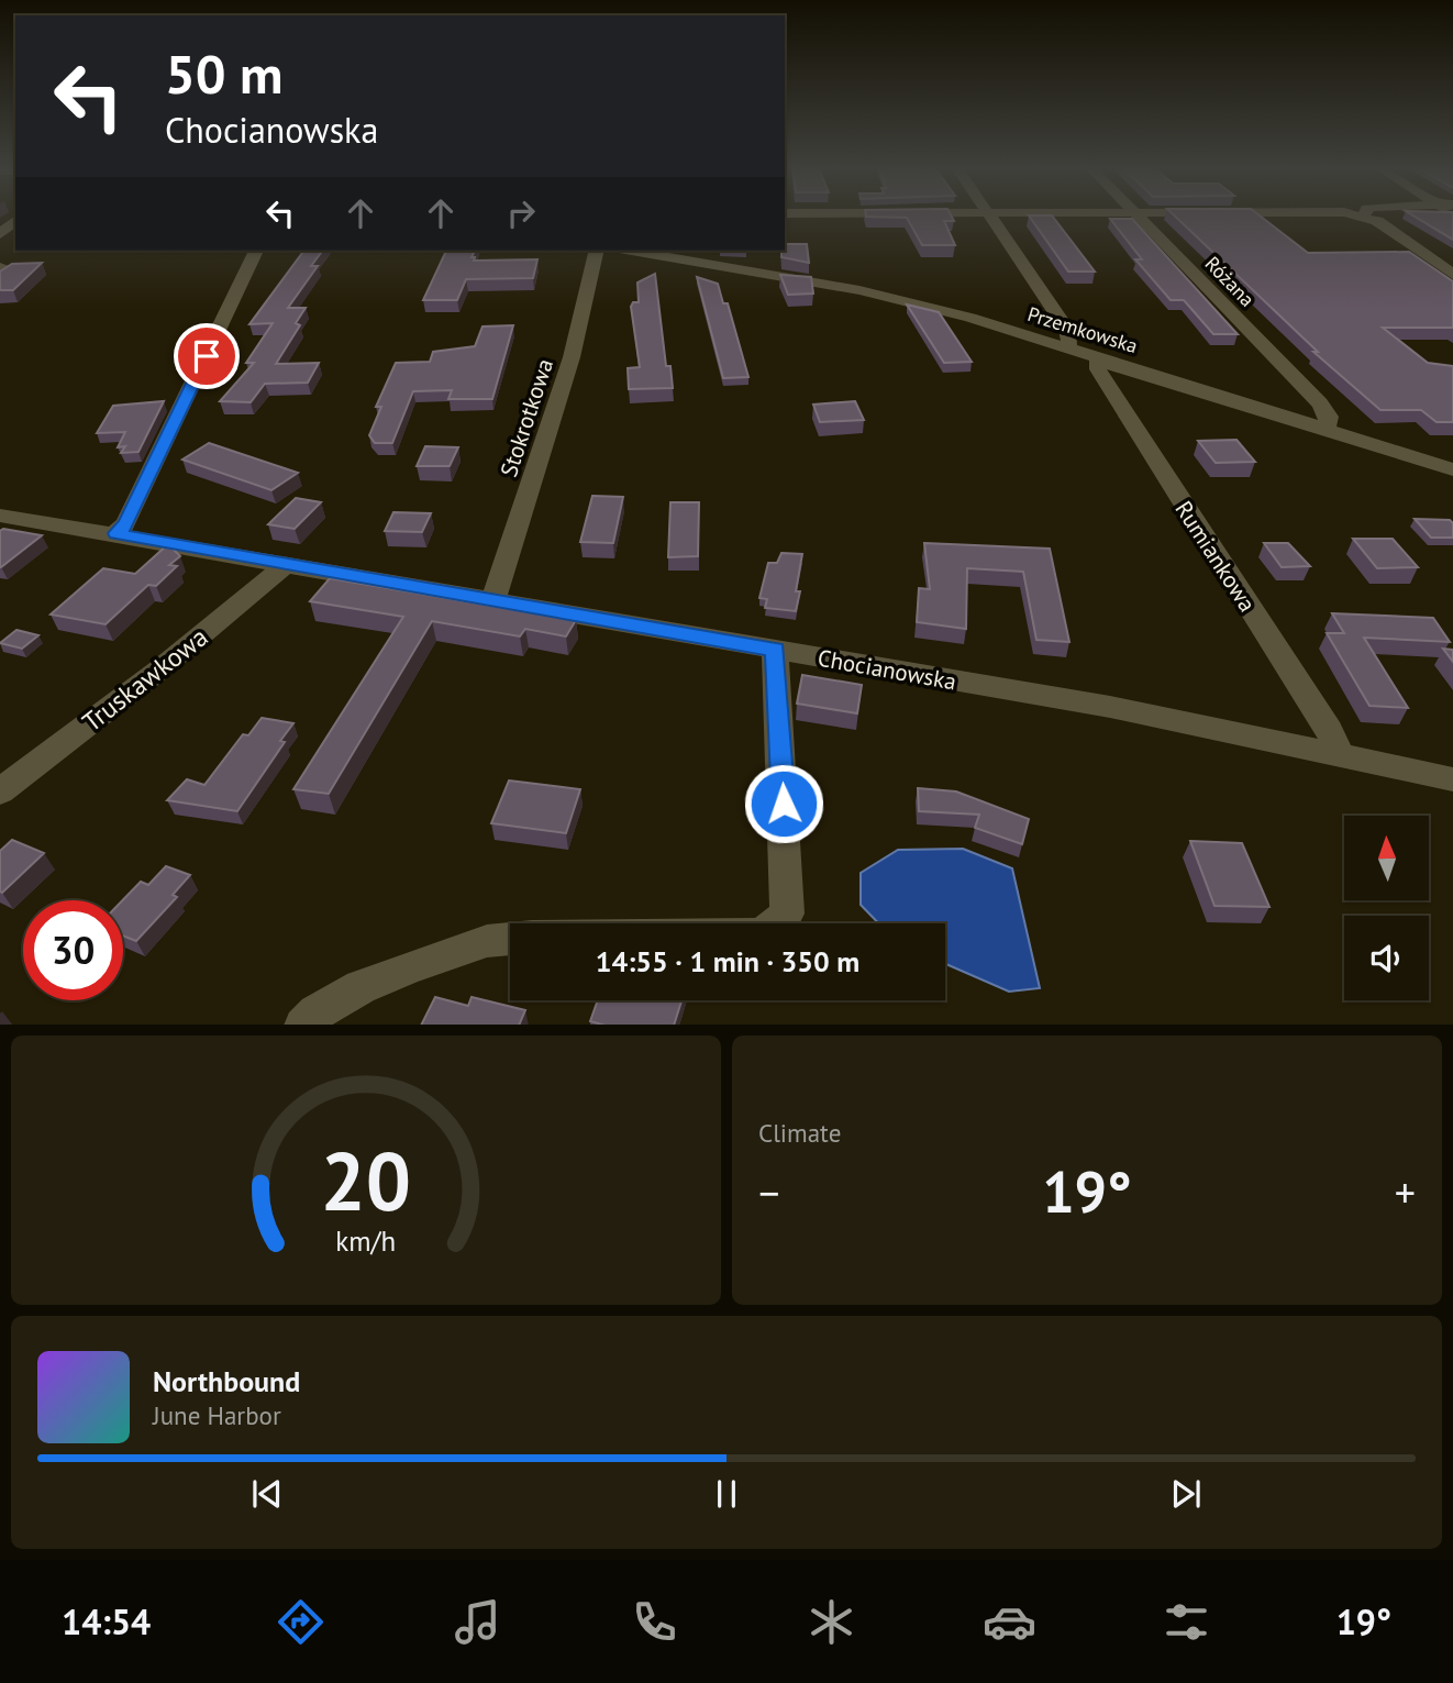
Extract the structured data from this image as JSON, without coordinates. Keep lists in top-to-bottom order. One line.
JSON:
{"streets":{"street":["Różana","Przemkowska","Stokrotkowa","Rumiankowa","Chocianowska","Truskawkowa"]},"crossings":[["Różana","Przemkowska"],["Przemkowska","Rumiankowa"],["Stokrotkowa","Chocianowska"],["Rumiankowa","Chocianowska"],["Chocianowska","Truskawkowa"]],"north":"top","page":{"turn":["50 m","Chocianowska"],"limit":"30","trip":"14:55 · 1 min · 350 m","tile":"Climate","heat":["−","19°","+"],"song":["Northbound","June Harbor"],"tabs":["14:54","19°"],"gauge":["20","km/h"]}}
